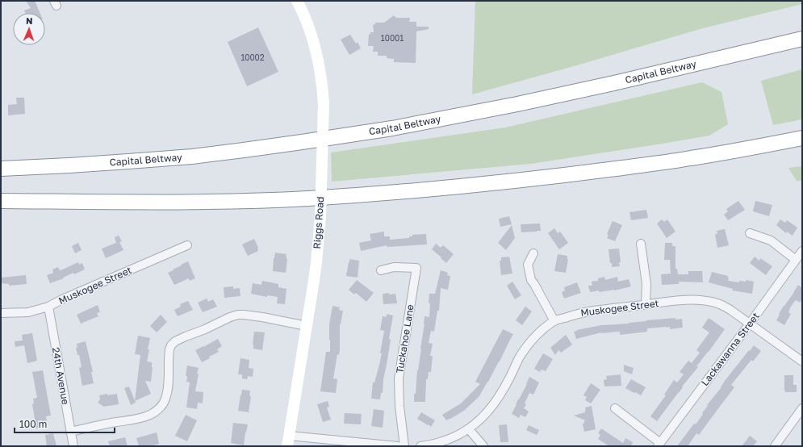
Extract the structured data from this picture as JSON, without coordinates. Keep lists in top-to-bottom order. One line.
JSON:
{"streets":{"highway":["Capital Beltway"],"main road":["Riggs Road"],"street":["Muskogee Street","Tuckahoe Lane","Lackawanna Street","24th Avenue"]},"crossings":[["Muskogee Street","Lackawanna Street"],["Muskogee Street","24th Avenue"]],"house_numbers":["10001","10002"],"scale_bar":"100 m","north":"top"}
